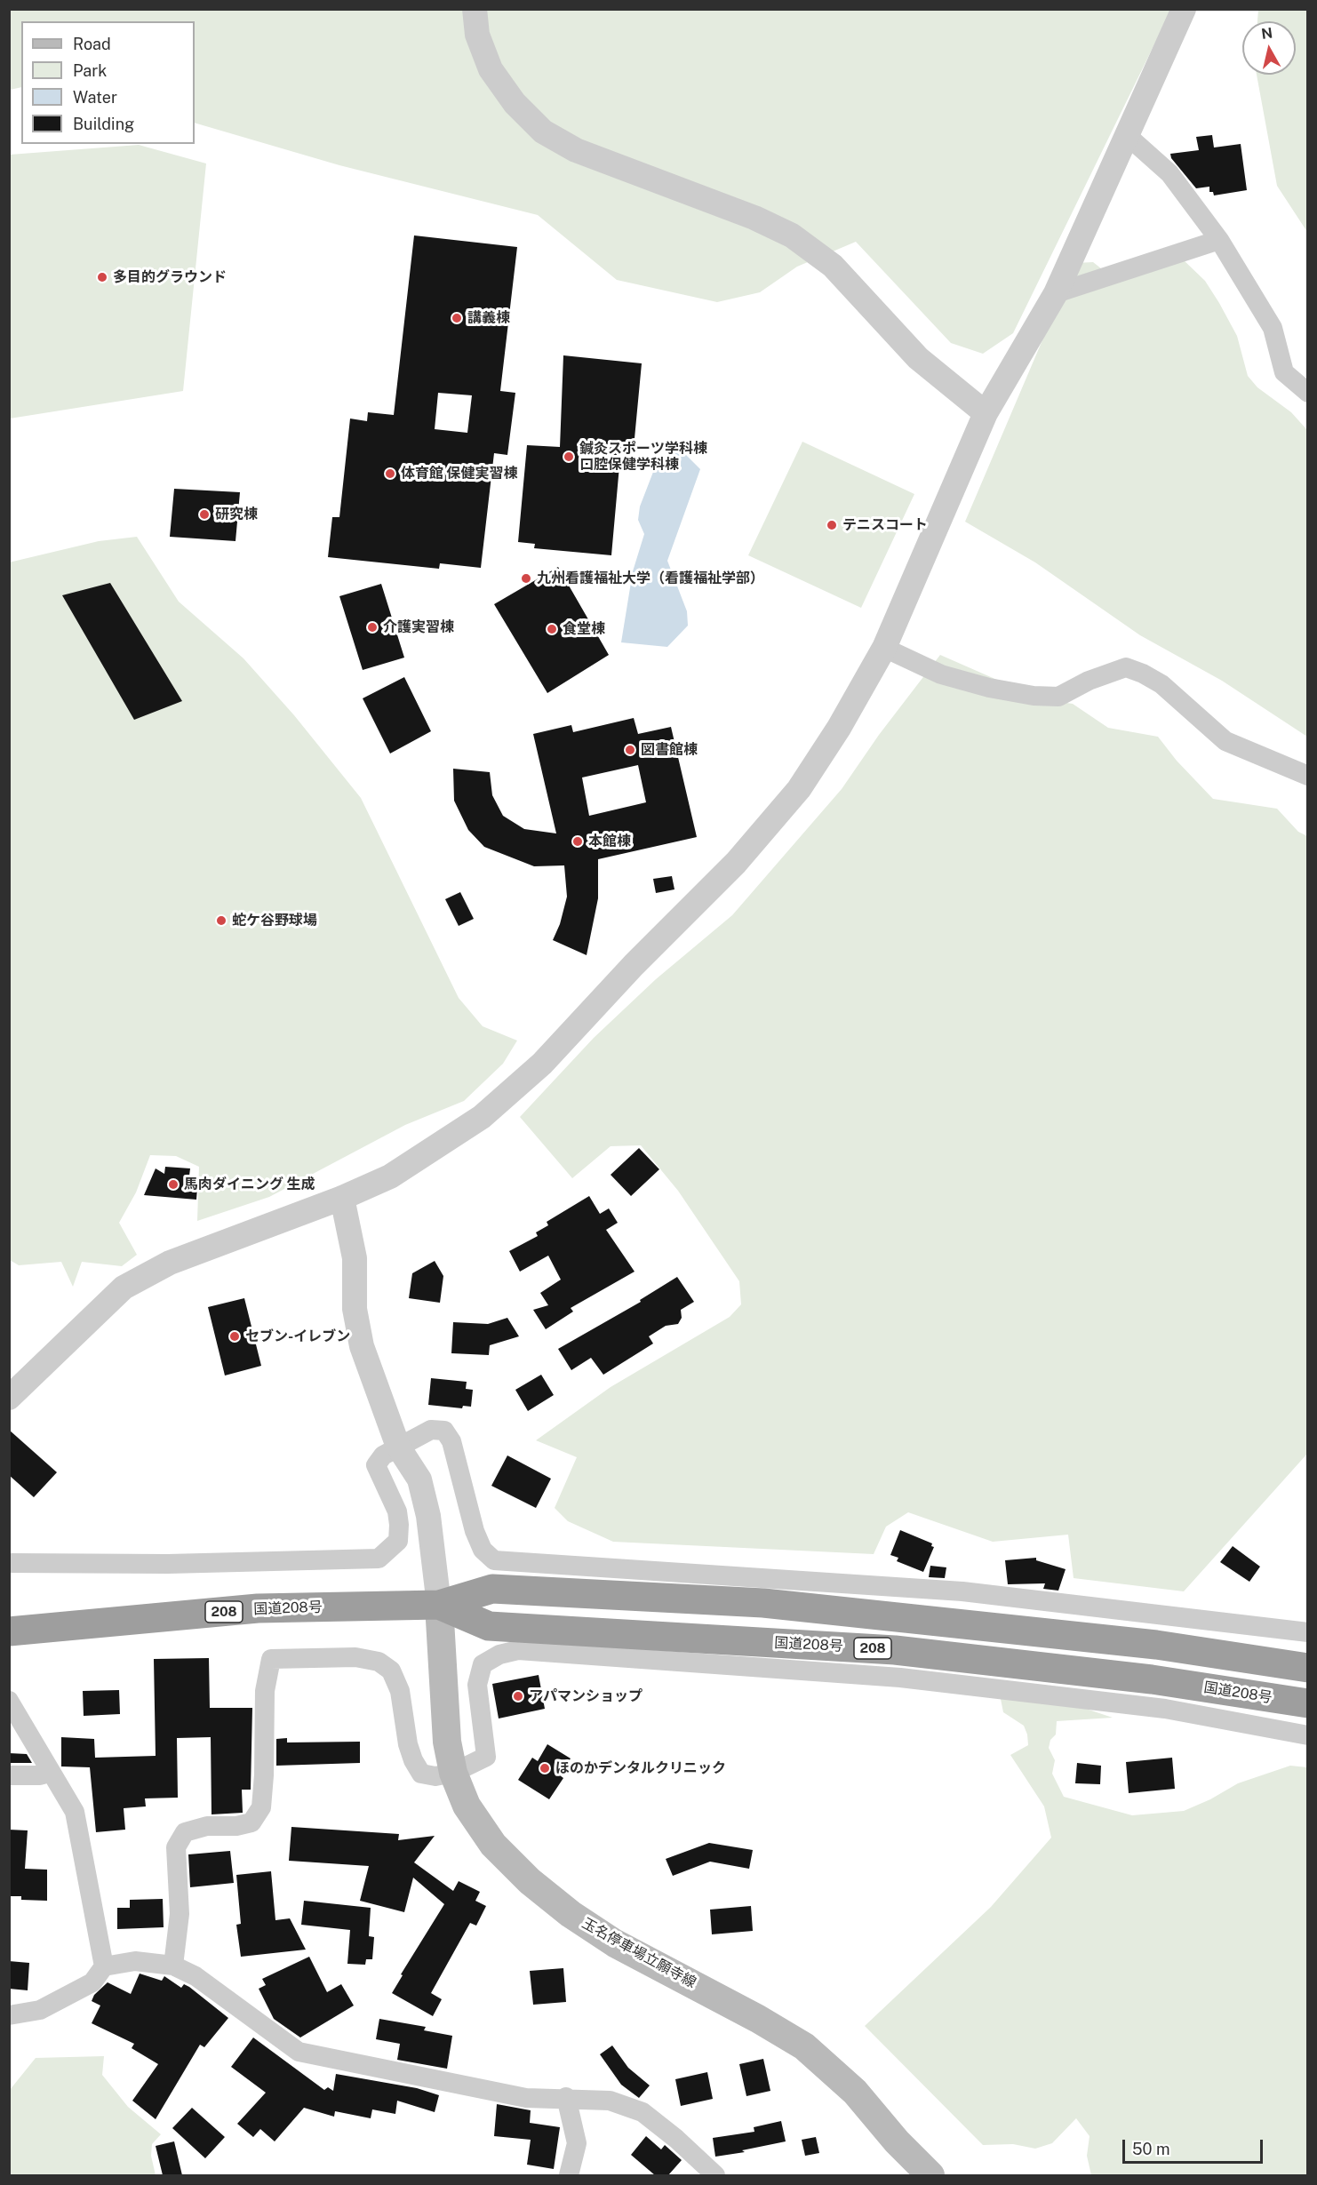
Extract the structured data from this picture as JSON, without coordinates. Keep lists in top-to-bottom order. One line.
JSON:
{"streets":{"highway":["国道208号","208"],"main road":["玉名停車場立願寺線"]},"crossings":[["国道208号","玉名停車場立願寺線"]],"places":["多目的グラウンド","講義棟","鍼灸スポーツ学科棟 口腔保健学科棟","体育館 保健実習棟","研究棟","テニスコート","九州看護福祉大学（看護福祉学部）","介護実習棟","食堂棟","図書館棟","本館棟","蛇ケ谷野球場","馬肉ダイニング 生成","セブン-イレブン","アパマンショップ","ほのかデンタルクリニック"],"legend":["Road","Park","Water","Building"],"scale_bar":"50 m","north":"top"}
